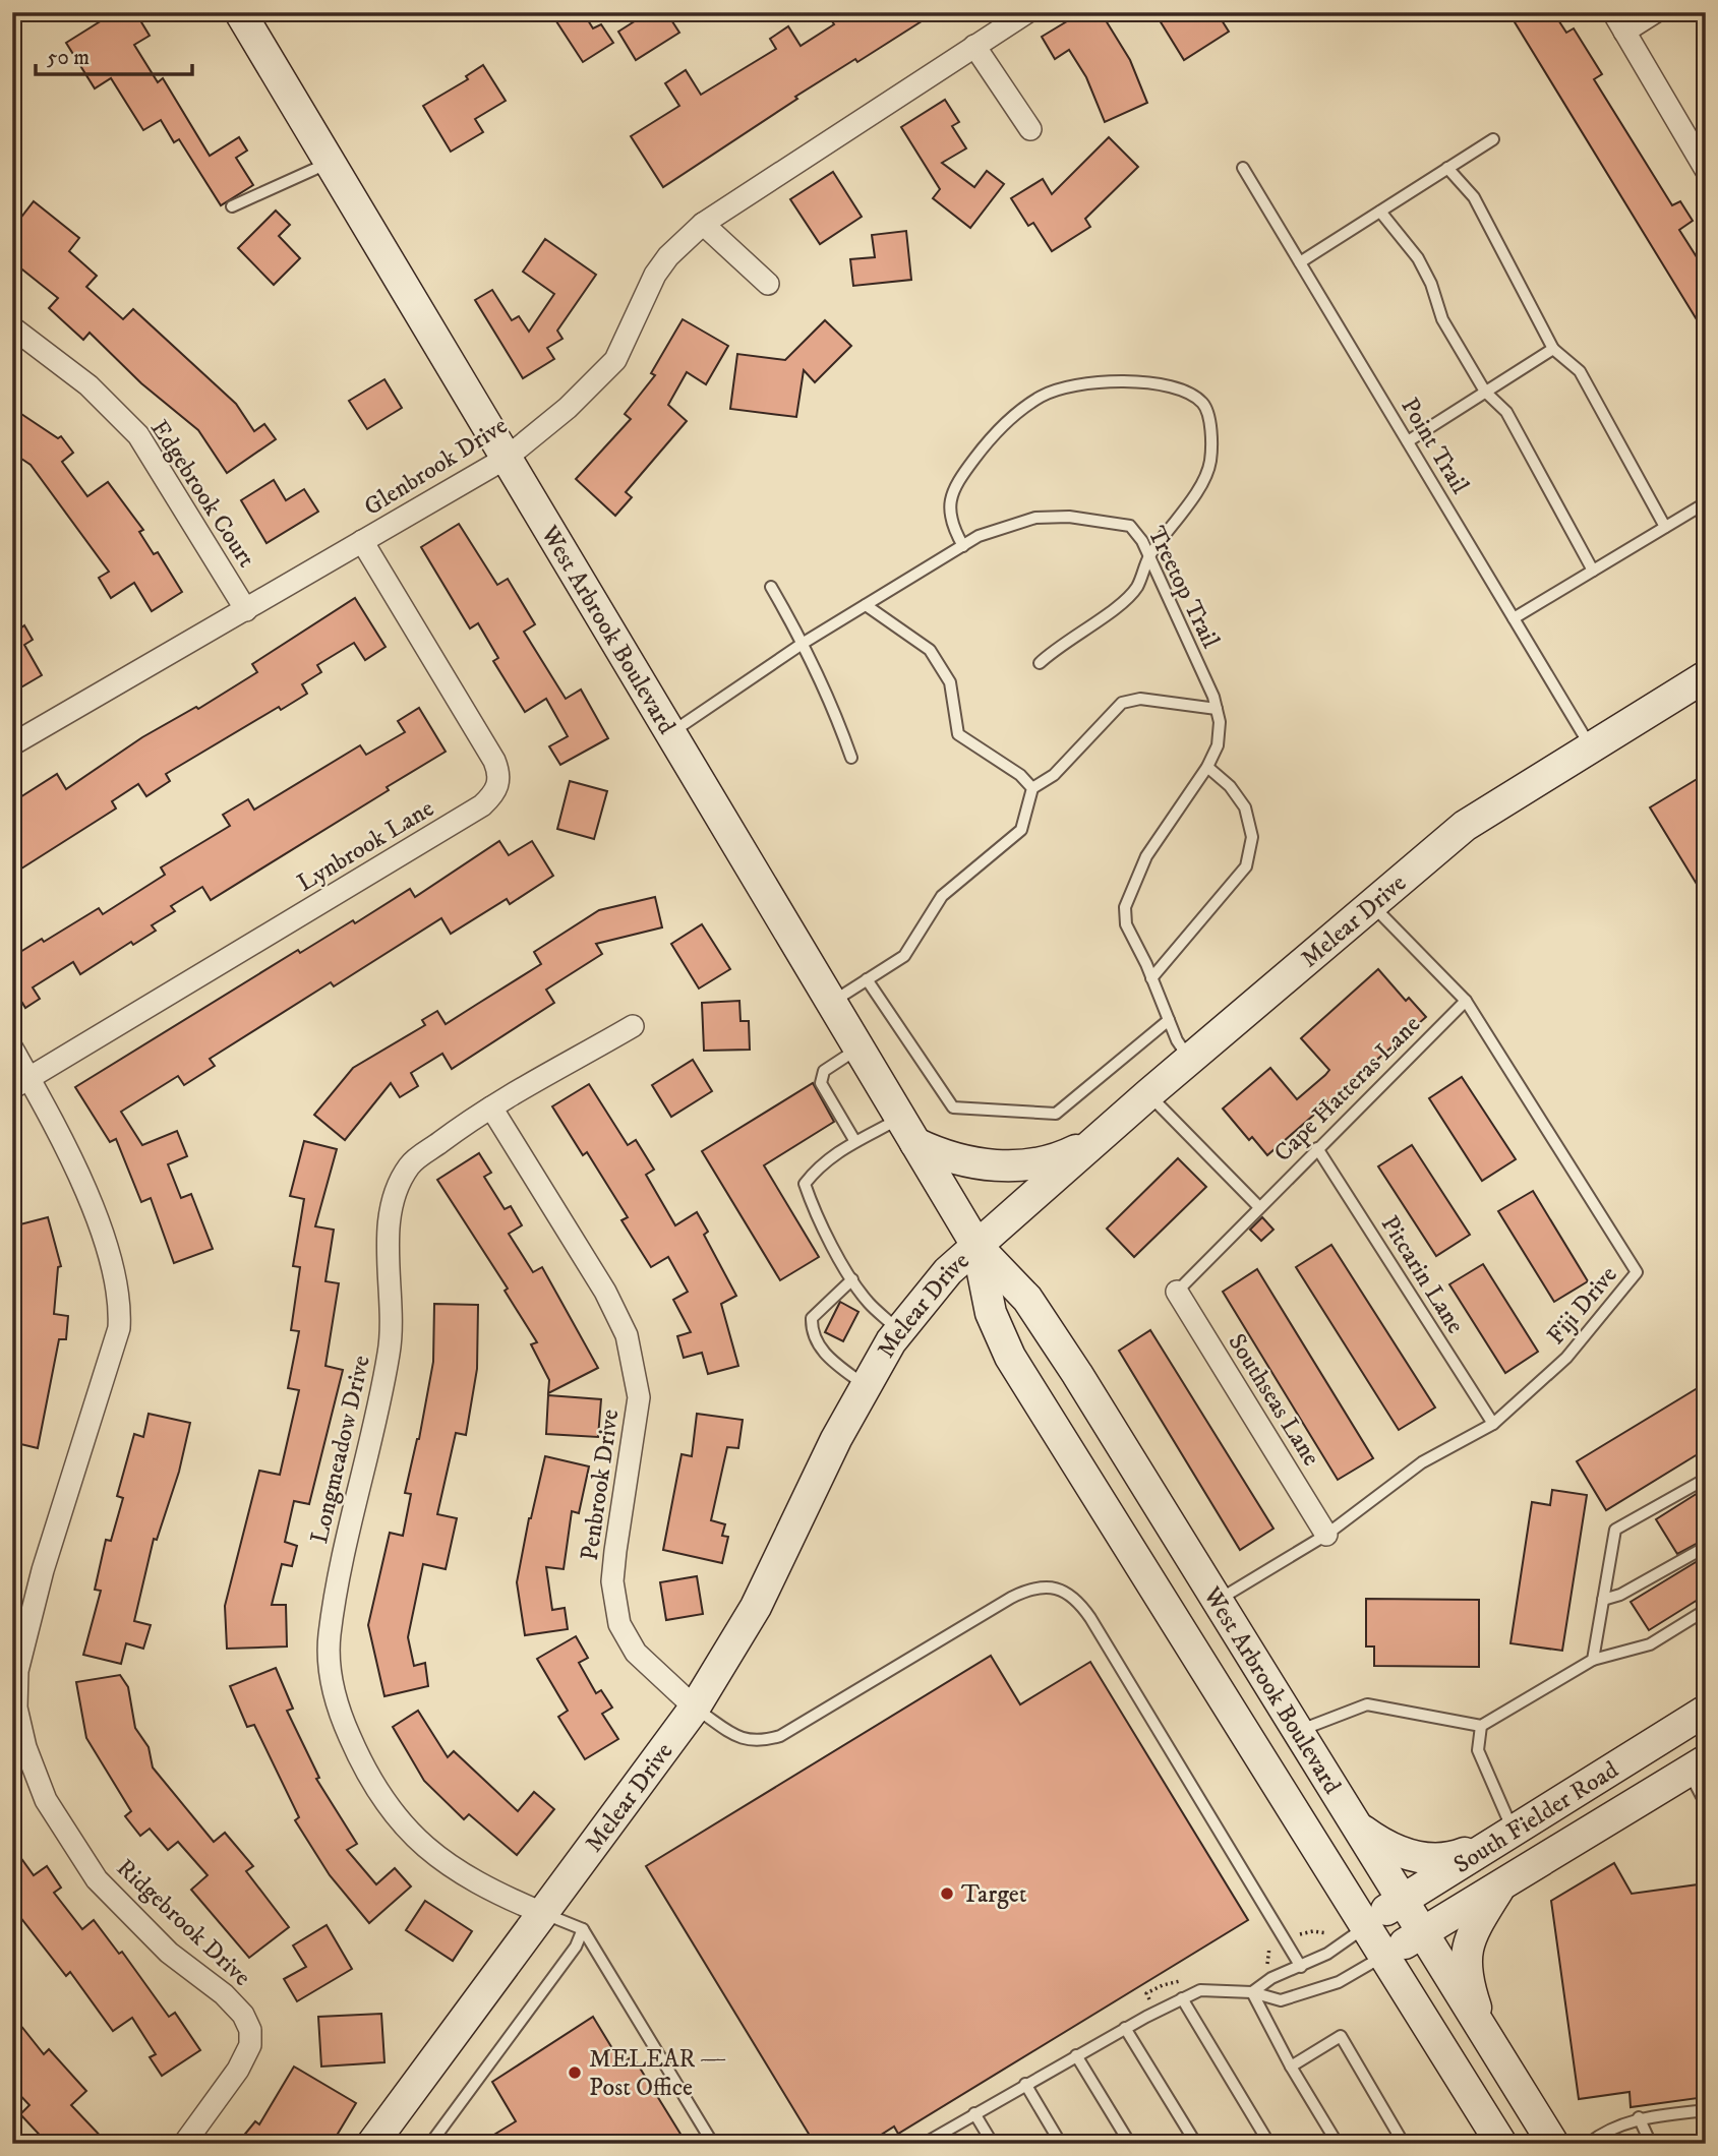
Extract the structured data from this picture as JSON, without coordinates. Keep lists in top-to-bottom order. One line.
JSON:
{"streets":{"street":["Glenbrook Drive","Edgebrook Court","West Arbrook Boulevard","Lynbrook Lane","Melear Drive","Southseas Lane","Longmeadow Drive","Penbrook Drive","South Fielder Road","Ridgebrook Drive"],"lane":["Point Trail","Treetop Trail","Cape Hatteras Lane","Pitcarin Lane","Fiji Drive"]},"crossings":[["Point Trail","Melear Drive"],["Glenbrook Drive","Edgebrook Court"],["Glenbrook Drive","West Arbrook Boulevard"],["Glenbrook Drive","Lynbrook Lane"],["Treetop Trail","West Arbrook Boulevard"],["Treetop Trail","Melear Drive"],["West Arbrook Boulevard","Melear Drive"],["West Arbrook Boulevard","Fiji Drive"],["West Arbrook Boulevard","South Fielder Road"],["Lynbrook Lane","Ridgebrook Drive"],["Melear Drive","Fiji Drive"],["Melear Drive","Longmeadow Drive"],["Melear Drive","Penbrook Drive"],["Cape Hatteras Lane","Pitcarin Lane"],["Cape Hatteras Lane","Fiji Drive"],["Cape Hatteras Lane","Southseas Lane"],["Pitcarin Lane","Fiji Drive"],["Fiji Drive","Southseas Lane"],["Longmeadow Drive","Penbrook Drive"]],"places":["Target","MELEAR — Post Office"],"scale_bar":"50 m"}
